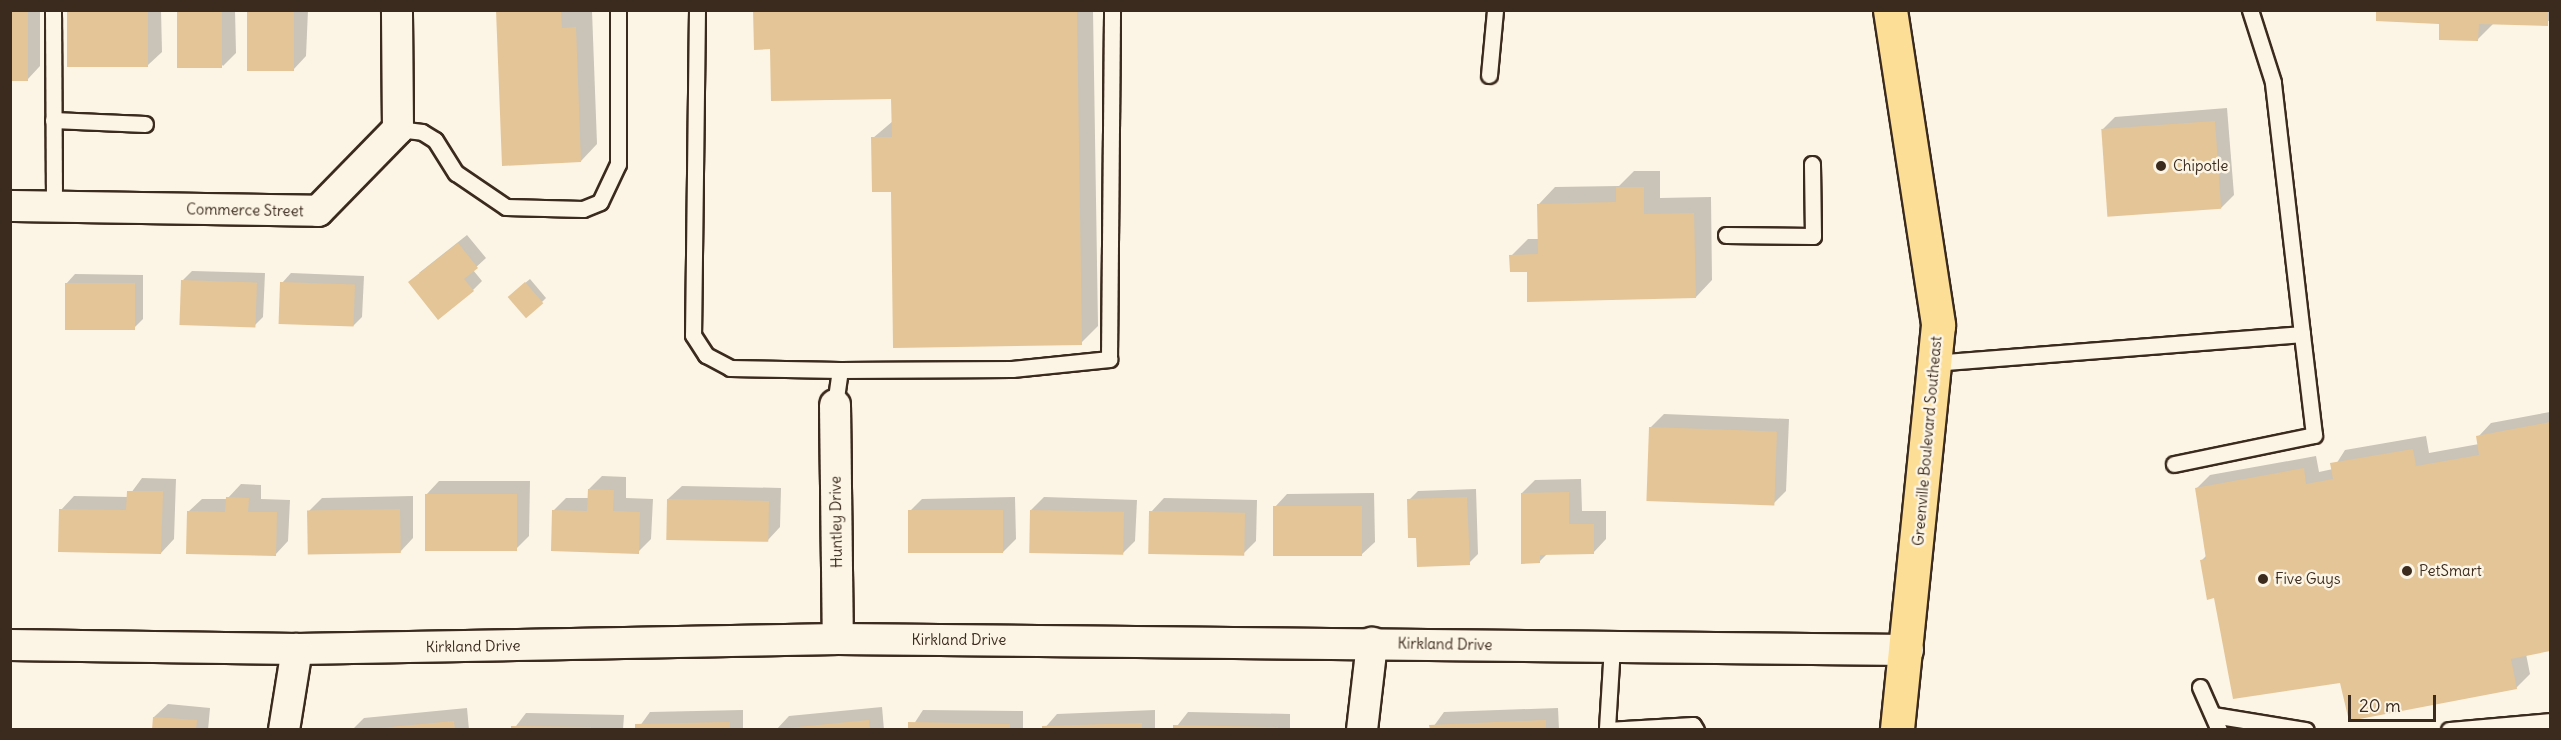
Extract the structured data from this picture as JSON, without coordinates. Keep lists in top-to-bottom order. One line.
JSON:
{"streets":{"highway":["Greenville Boulevard Southeast"],"street":["Commerce Street","Huntley Drive","Kirkland Drive"]},"crossings":[["Greenville Boulevard Southeast","Kirkland Drive"],["Huntley Drive","Kirkland Drive"]],"places":["Chipotle","PetSmart","Five Guys"],"scale_bar":"20 m"}
